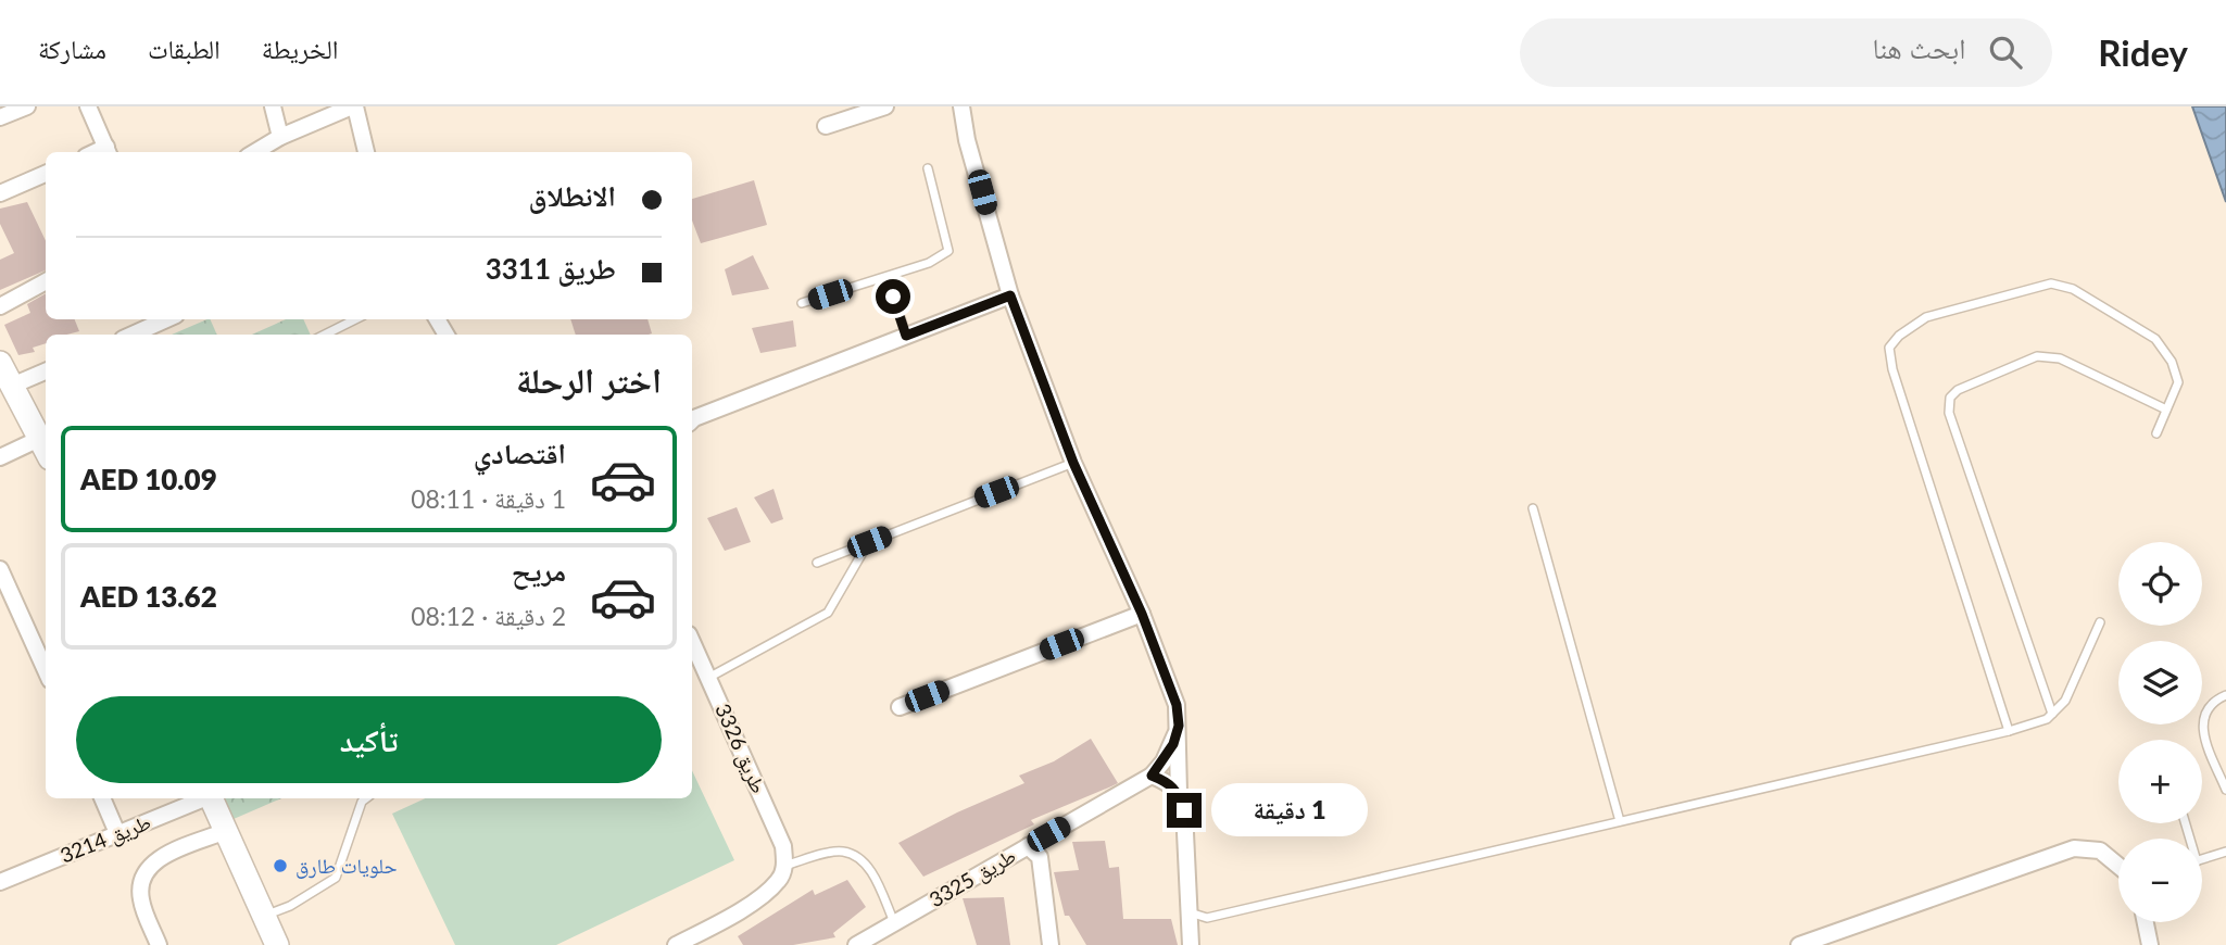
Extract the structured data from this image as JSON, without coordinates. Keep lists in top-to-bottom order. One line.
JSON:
{"streets":{"street":["طريق 3326","طريق 3214","طريق 3325"]},"places":["حلويات طارق"],"page":{"header":"Ridey","search":"ابحث هنا","nav":["الخريطة","الطبقات","مشاركة"],"banner":["الانطلاق","طريق 3311"],"heading":"اختر الرحلة","list":[{"name":"اقتصادي","note":"1 دقيقة · 08:11","value":"AED 10.09"},{"name":"مريح","note":"2 دقيقة · 08:12","value":"AED 13.62"}],"map_buttons":["+","−"],"buttons":"تأكيد","bubble":"1 دقيقة"}}
